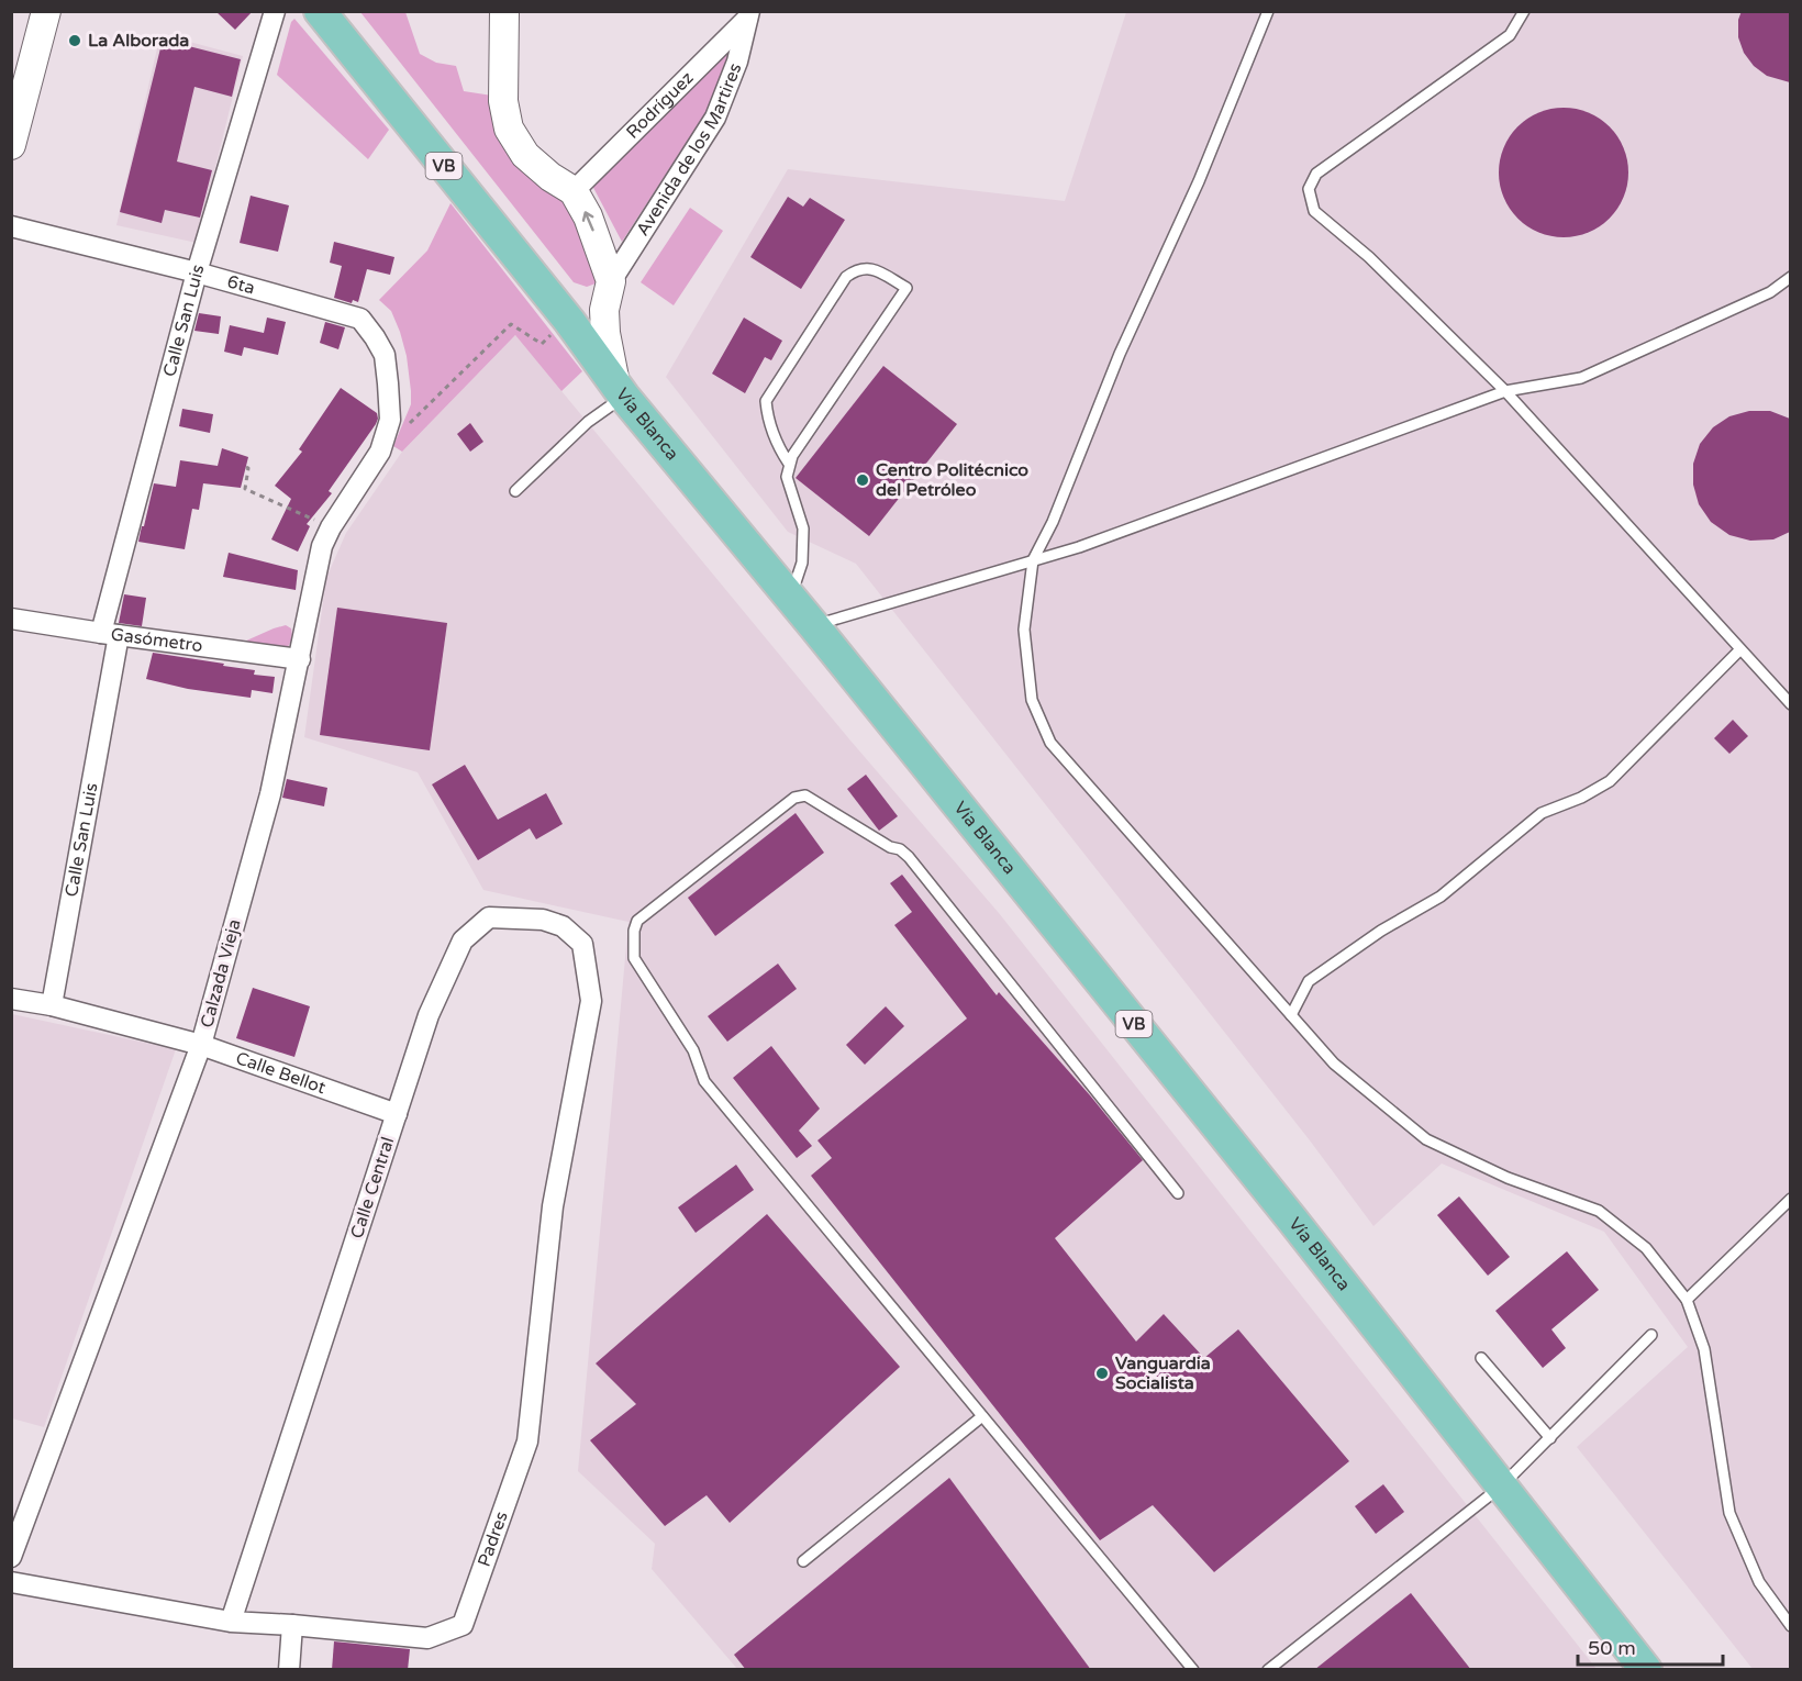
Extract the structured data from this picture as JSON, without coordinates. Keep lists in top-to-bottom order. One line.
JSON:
{"streets":{"main road":["VB","Vía Blanca"],"street":["Rodríguez","Avenida de los Martires","6ta","Calle San Luis","Gasómetro","Calzada Vieja","Calle Bellot","Calle Central","Padres"]},"crossings":[["Rodríguez","Avenida de los Martires"],["6ta","Calle San Luis"],["6ta","Calzada Vieja"],["Calle San Luis","Gasómetro"],["Calle San Luis","Calle Bellot"],["Gasómetro","Calzada Vieja"],["Calzada Vieja","Calle Bellot"],["Calle Bellot","Calle Central"],["Calle Central","Padres"]],"places":["La Alborada","Centro Politécnico del Petróleo","Vanguardia Socialista"],"scale_bar":"50 m"}
